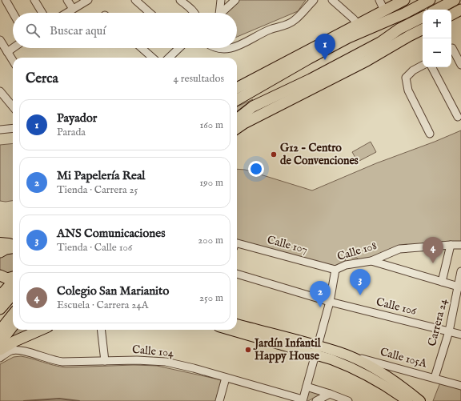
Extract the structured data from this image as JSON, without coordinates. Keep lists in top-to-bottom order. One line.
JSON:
{"streets":{"street":["Calle 107","Calle 108","Calle 106","Carrera 24","Calle 104","Calle 105A"]},"crossings":[["Calle 107","Calle 108"],["Calle 106","Carrera 24"],["Carrera 24","Calle 105A"]],"places":["G12 - Centro de Convenciones","Jardín Infantil Happy House"],"page":{"map_buttons":["+","−"],"search":"Buscar aquí","pins":["1","4","3","2"],"heading":["Cerca","4 resultados"],"list":[{"mark":"1","name":"Payador","note":"Parada","value":"160 m"},{"mark":"2","name":"Mi Papelería Real","note":"Tienda · Carrera 25","value":"190 m"},{"mark":"3","name":"ANS Comunicaciones","note":"Tienda · Calle 106","value":"200 m"},{"mark":"4","name":"Colegio San Marianito","note":"Escuela · Carrera 24A","value":"250 m"}]}}
